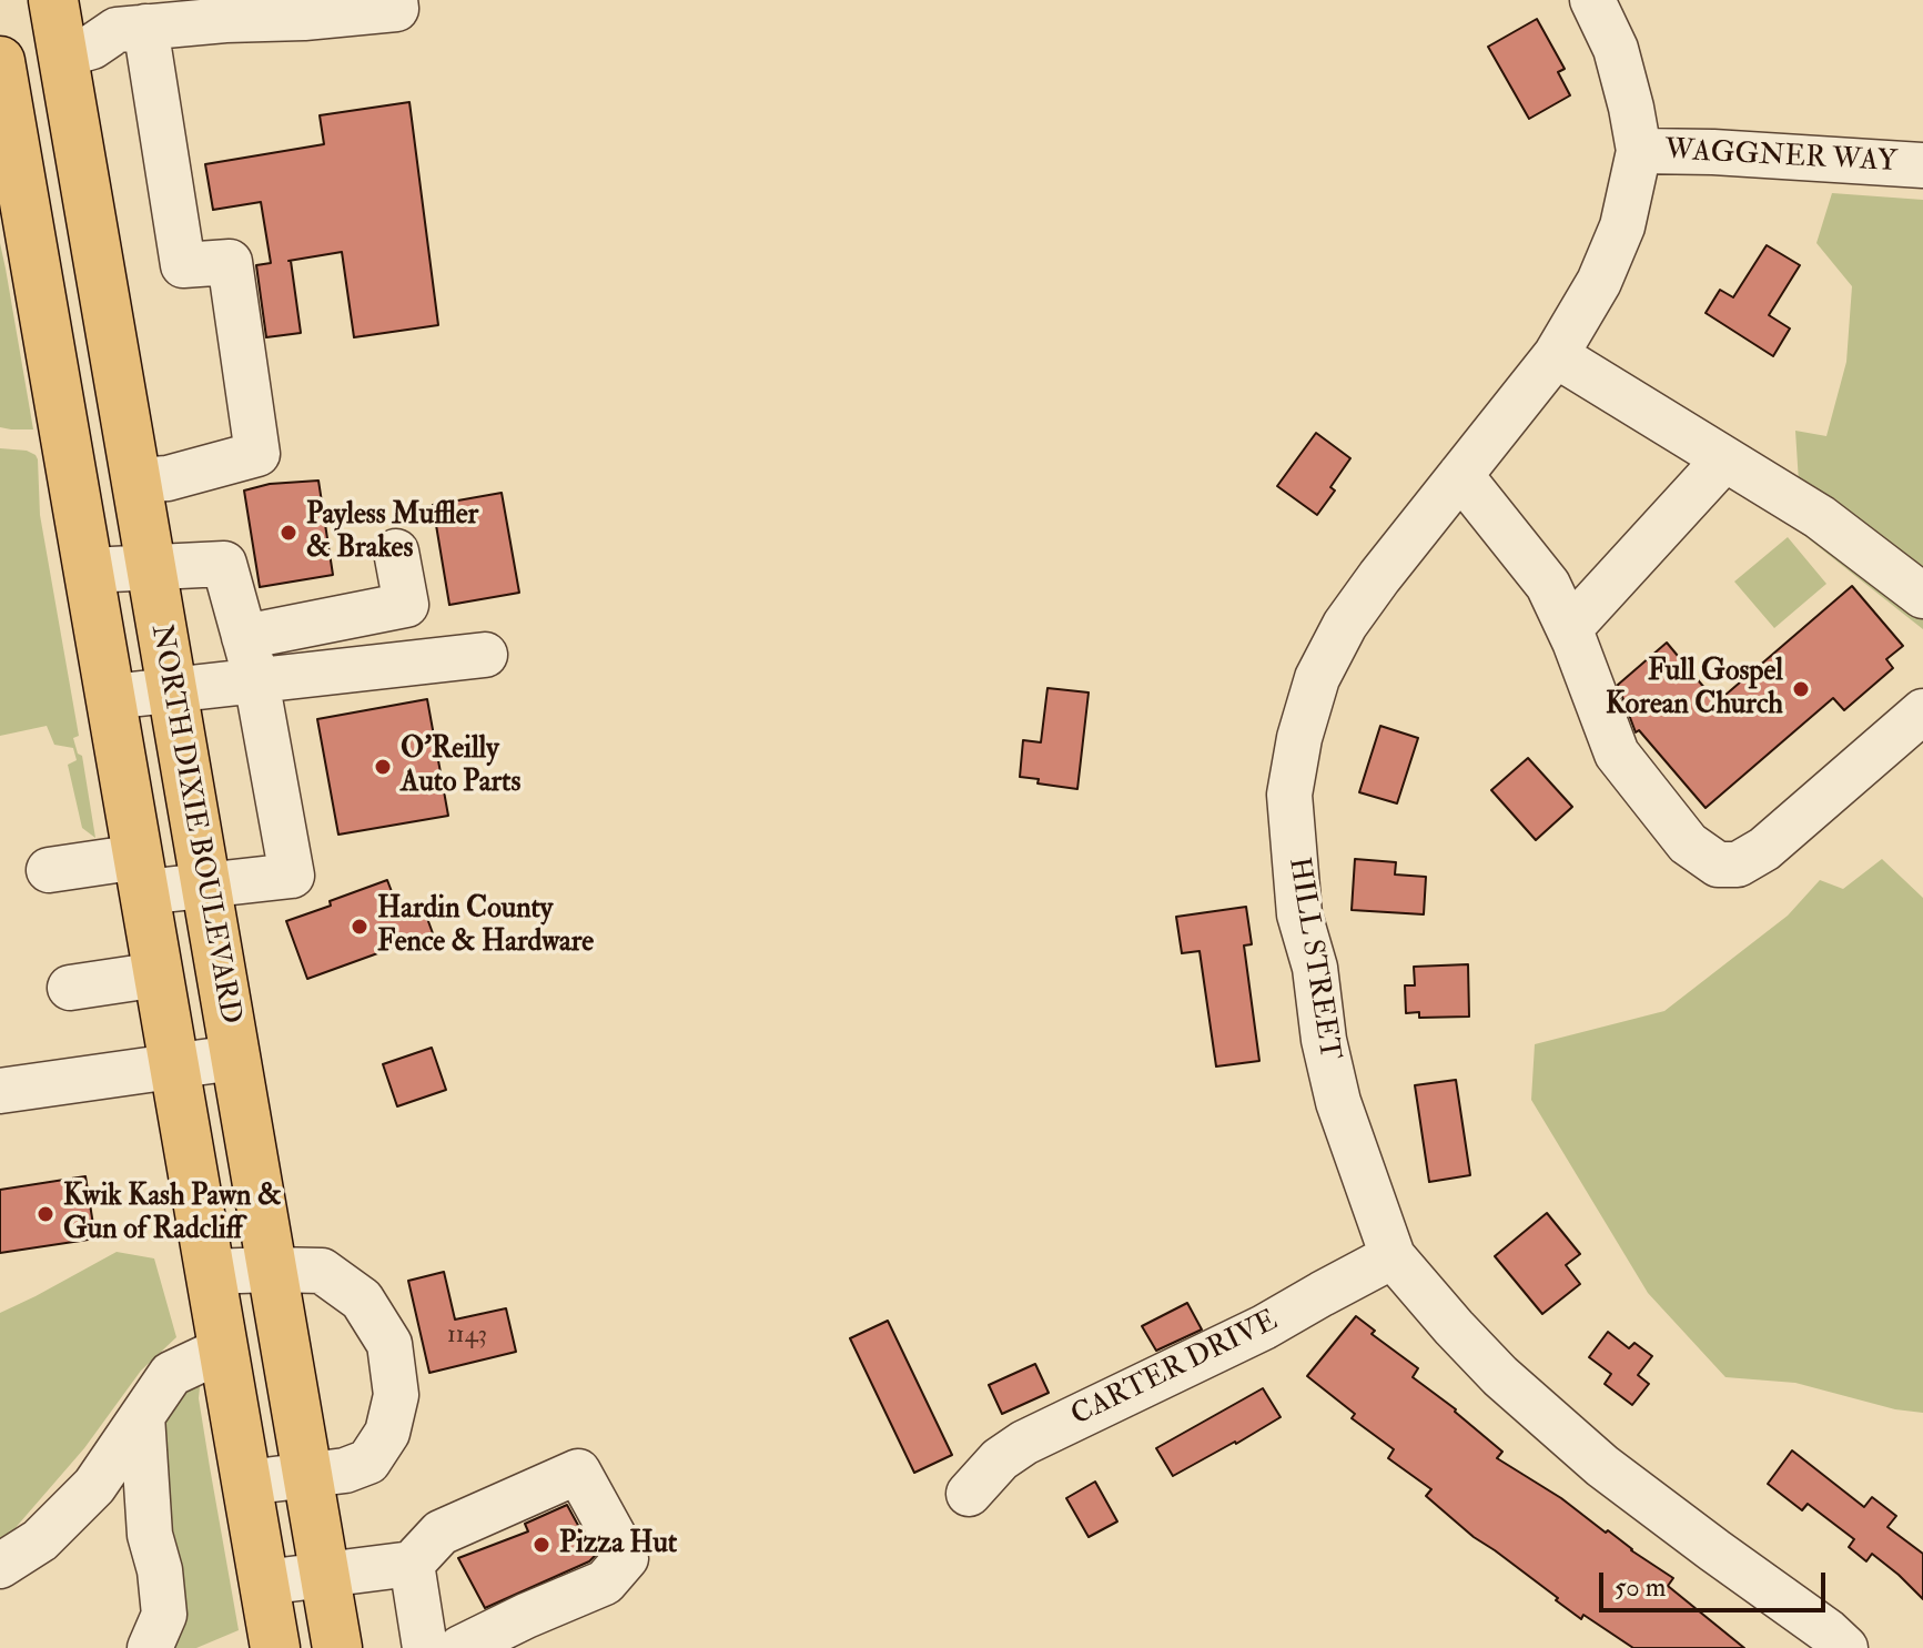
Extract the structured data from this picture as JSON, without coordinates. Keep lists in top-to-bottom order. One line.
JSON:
{"streets":{"highway":["NORTH DIXIE BOULEVARD"],"street":["WAGGNER WAY","HILL STREET","CARTER DRIVE"]},"crossings":[["WAGGNER WAY","HILL STREET"],["HILL STREET","CARTER DRIVE"]],"places":["Payless Muffler & Brakes","Full Gospel Korean Church","O'Reilly Auto Parts","Hardin County Fence & Hardware","Kwik Kash Pawn & Gun of Radcliff","Pizza Hut"],"house_numbers":["1143"],"scale_bar":"50 m"}
